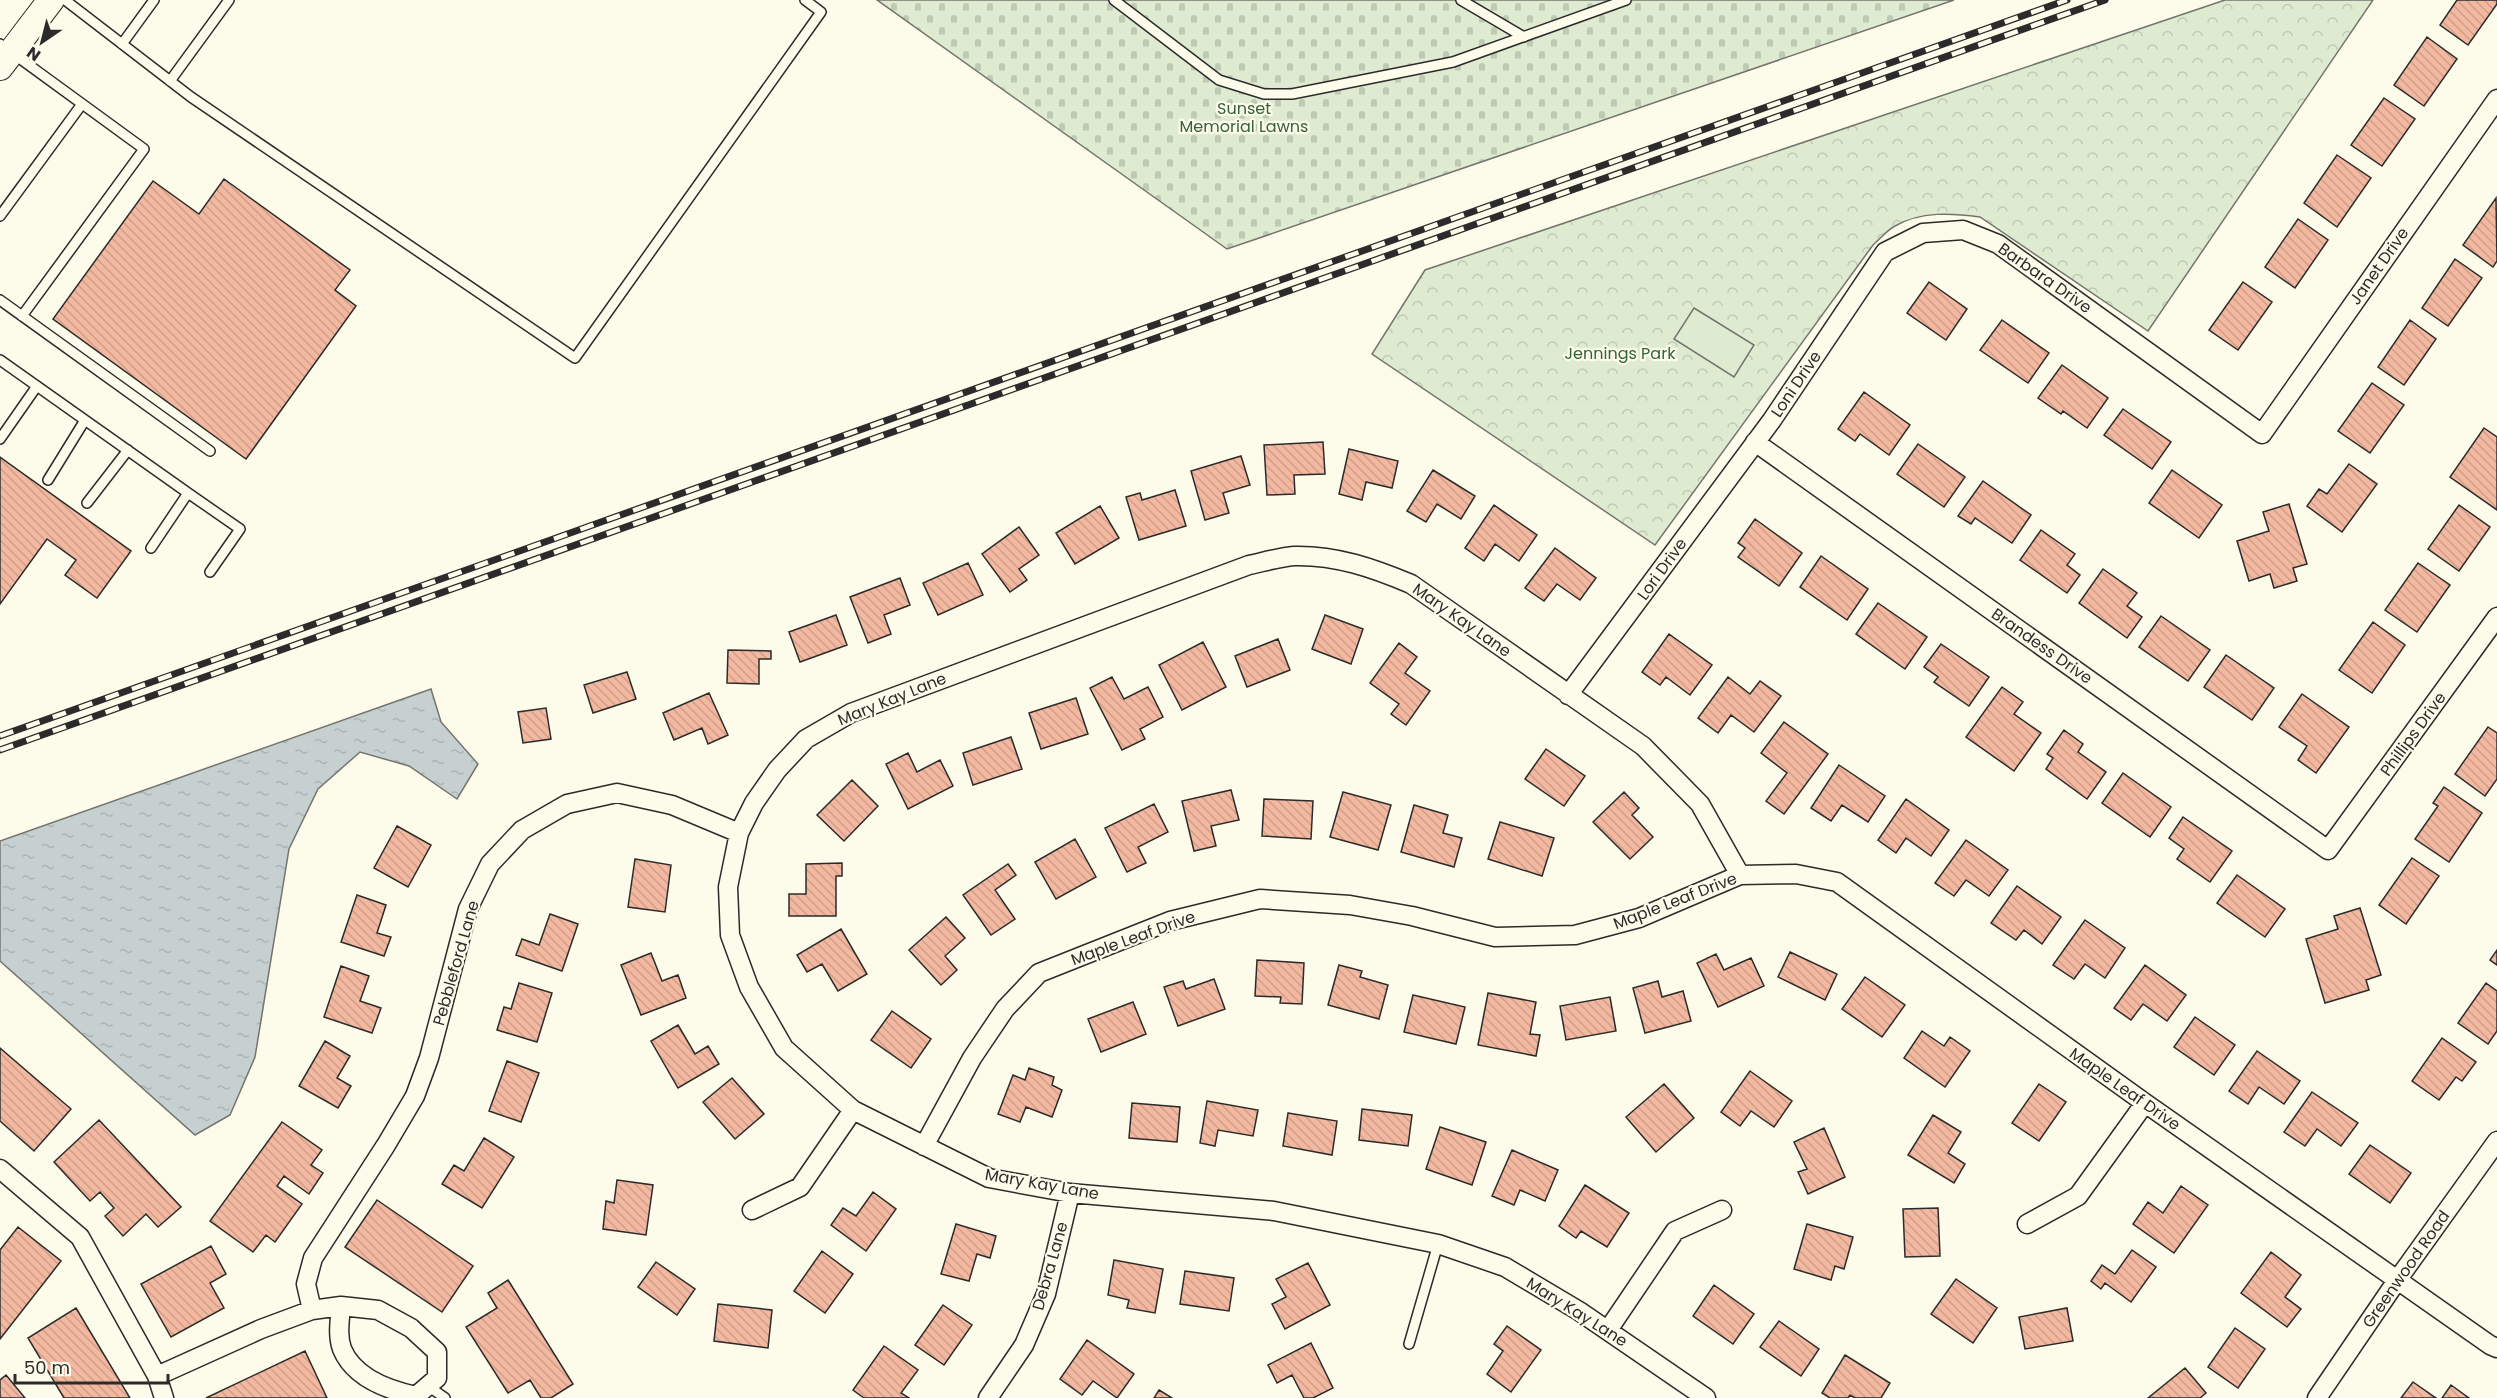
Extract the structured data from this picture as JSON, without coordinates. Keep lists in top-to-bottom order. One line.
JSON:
{"streets":{"street":["Janet Drive","Barbara Drive","Loni Drive","Lori Drive","Mary Kay Lane","Brandess Drive","Phillips Drive","Maple Leaf Drive","Pebbleford Lane","Debra Lane","Greenwood Road"]},"crossings":[["Janet Drive","Barbara Drive"],["Barbara Drive","Loni Drive"],["Loni Drive","Lori Drive"],["Loni Drive","Brandess Drive"],["Lori Drive","Mary Kay Lane"],["Lori Drive","Brandess Drive"],["Mary Kay Lane","Maple Leaf Drive"],["Mary Kay Lane","Pebbleford Lane"],["Mary Kay Lane","Debra Lane"],["Brandess Drive","Phillips Drive"],["Maple Leaf Drive","Greenwood Road"]],"parks":["Sunset Memorial Lawns","Jennings Park"],"scale_bar":"50 m","north":"bottom left"}
